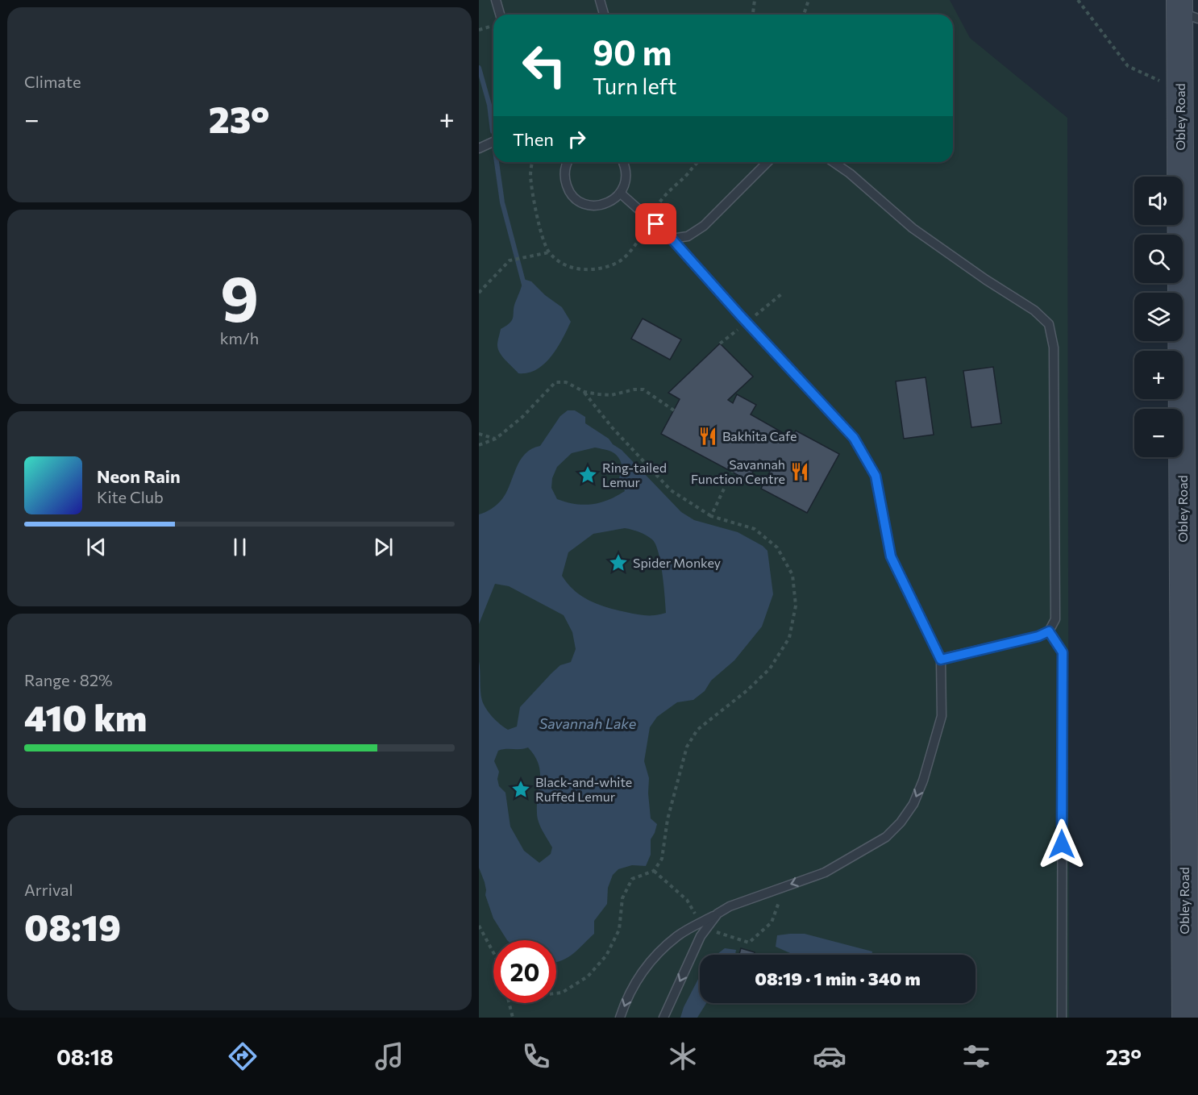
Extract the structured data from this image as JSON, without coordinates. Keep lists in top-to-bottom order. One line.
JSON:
{"streets":{"street":["Obley Road"]},"water":["Savannah Lake"],"places":{"restaurant":["Bakhita Cafe","Savannah Function Centre"],"place":["Ring-tailed Lemur","Spider Monkey","Black-and-white Ruffed Lemur"]},"page":{"tile":["Climate",["9","km/h"],["Range · 82%","410 km"],["Arrival","08:19"]],"turn":["90 m","Turn left"],"heat":["−","23°","+"],"then":"Then","map_buttons":["+","−"],"song":["Neon Rain","Kite Club"],"limit":"20","trip":"08:19 · 1 min · 340 m","tabs":["08:18","23°"]}}
